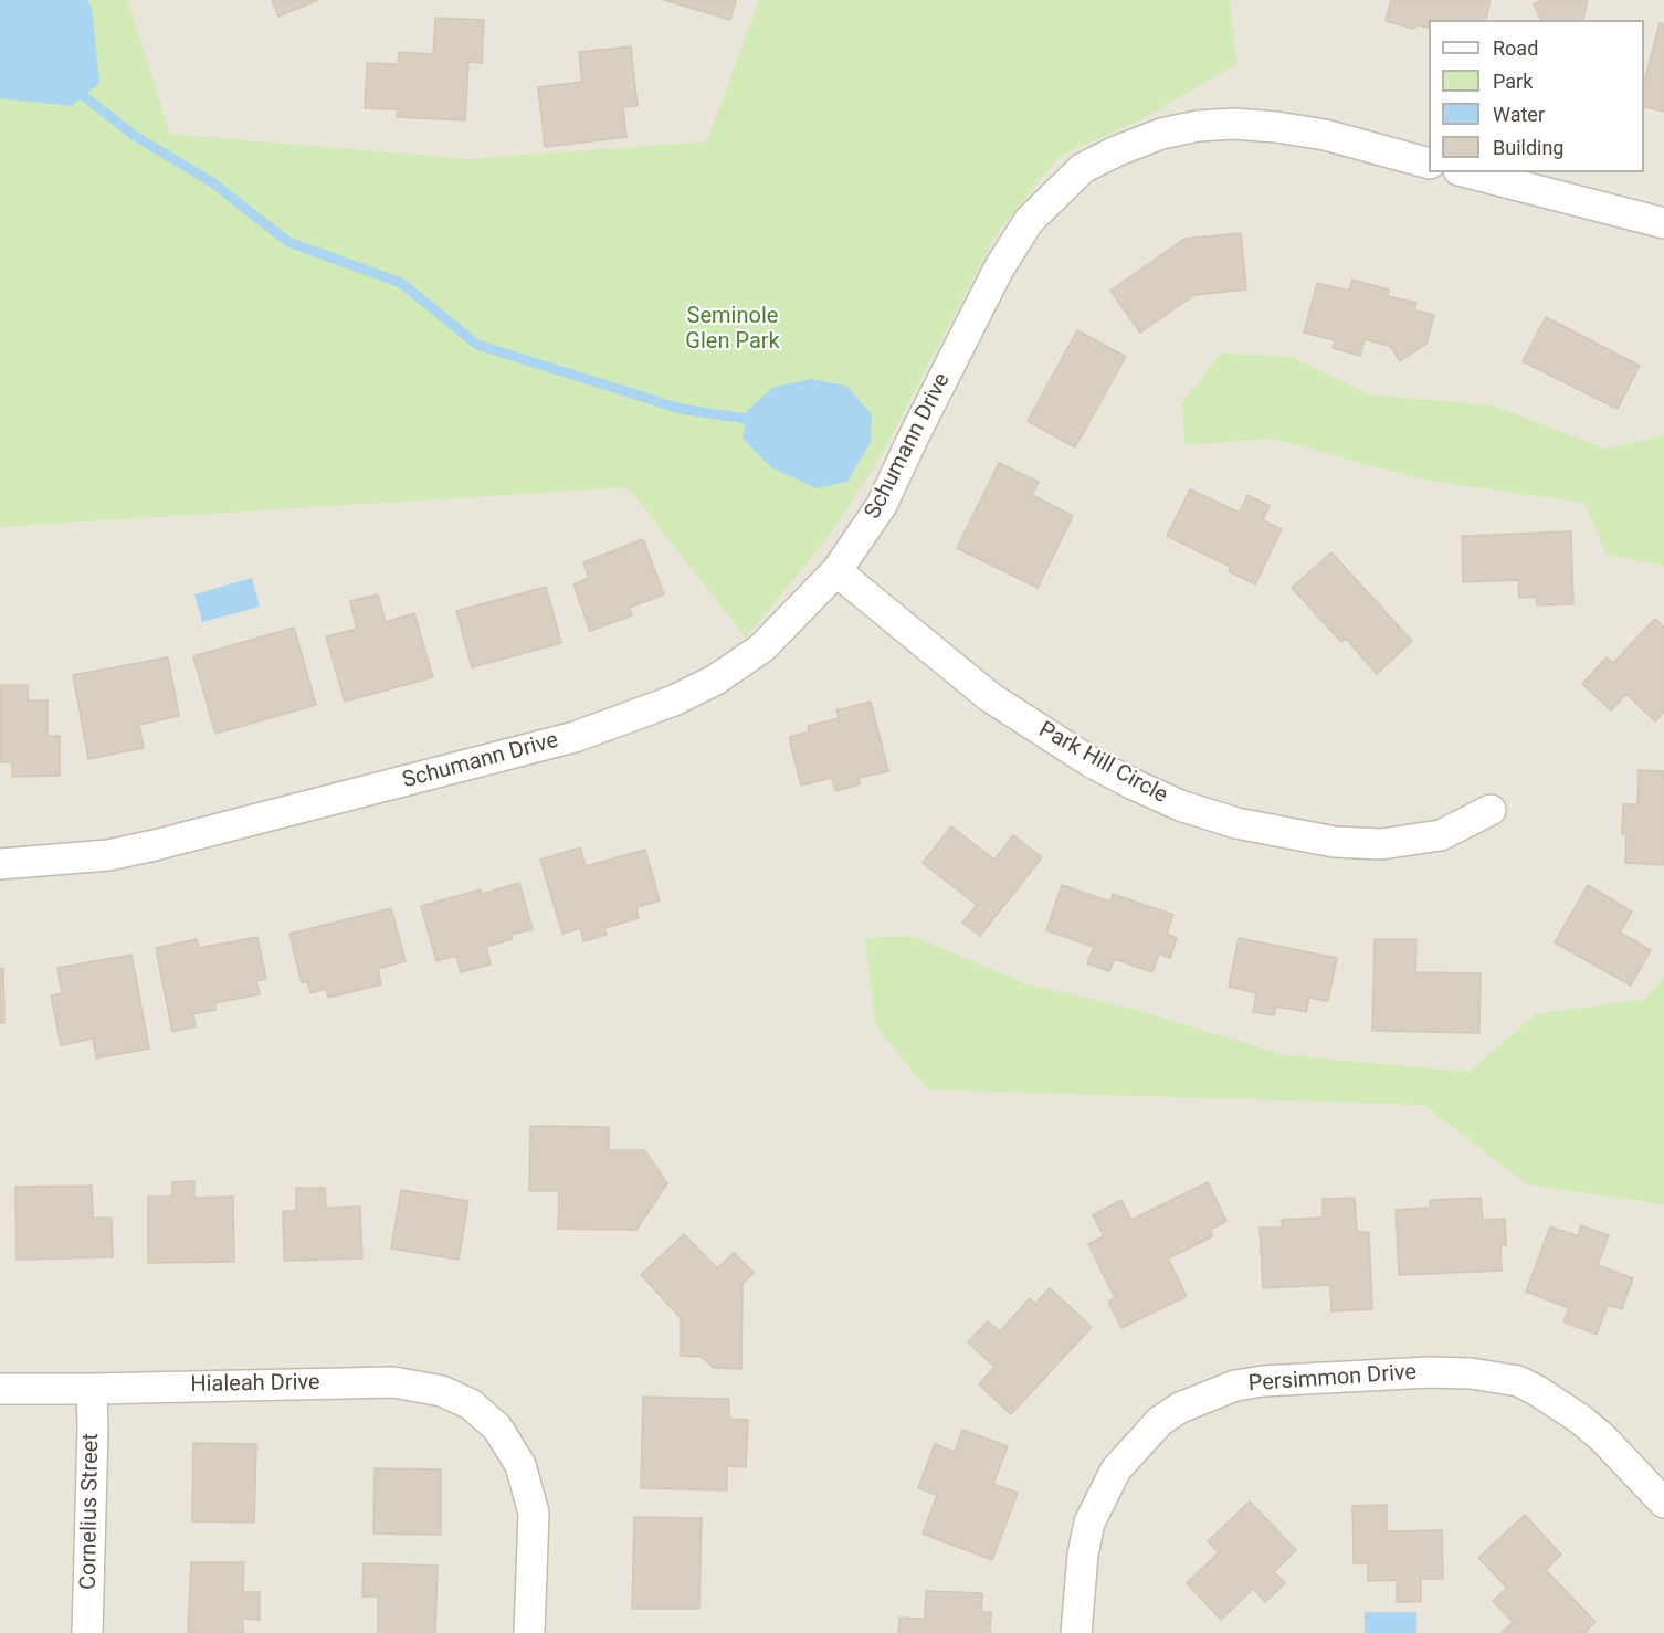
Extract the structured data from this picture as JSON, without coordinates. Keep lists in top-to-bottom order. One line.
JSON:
{"streets":{"street":["Schumann Drive","Park Hill Circle","Persimmon Drive","Hialeah Drive","Cornelius Street"]},"crossings":[["Schumann Drive","Park Hill Circle"],["Hialeah Drive","Cornelius Street"]],"parks":["Seminole Glen Park"],"legend":["Road","Park","Water","Building"]}
